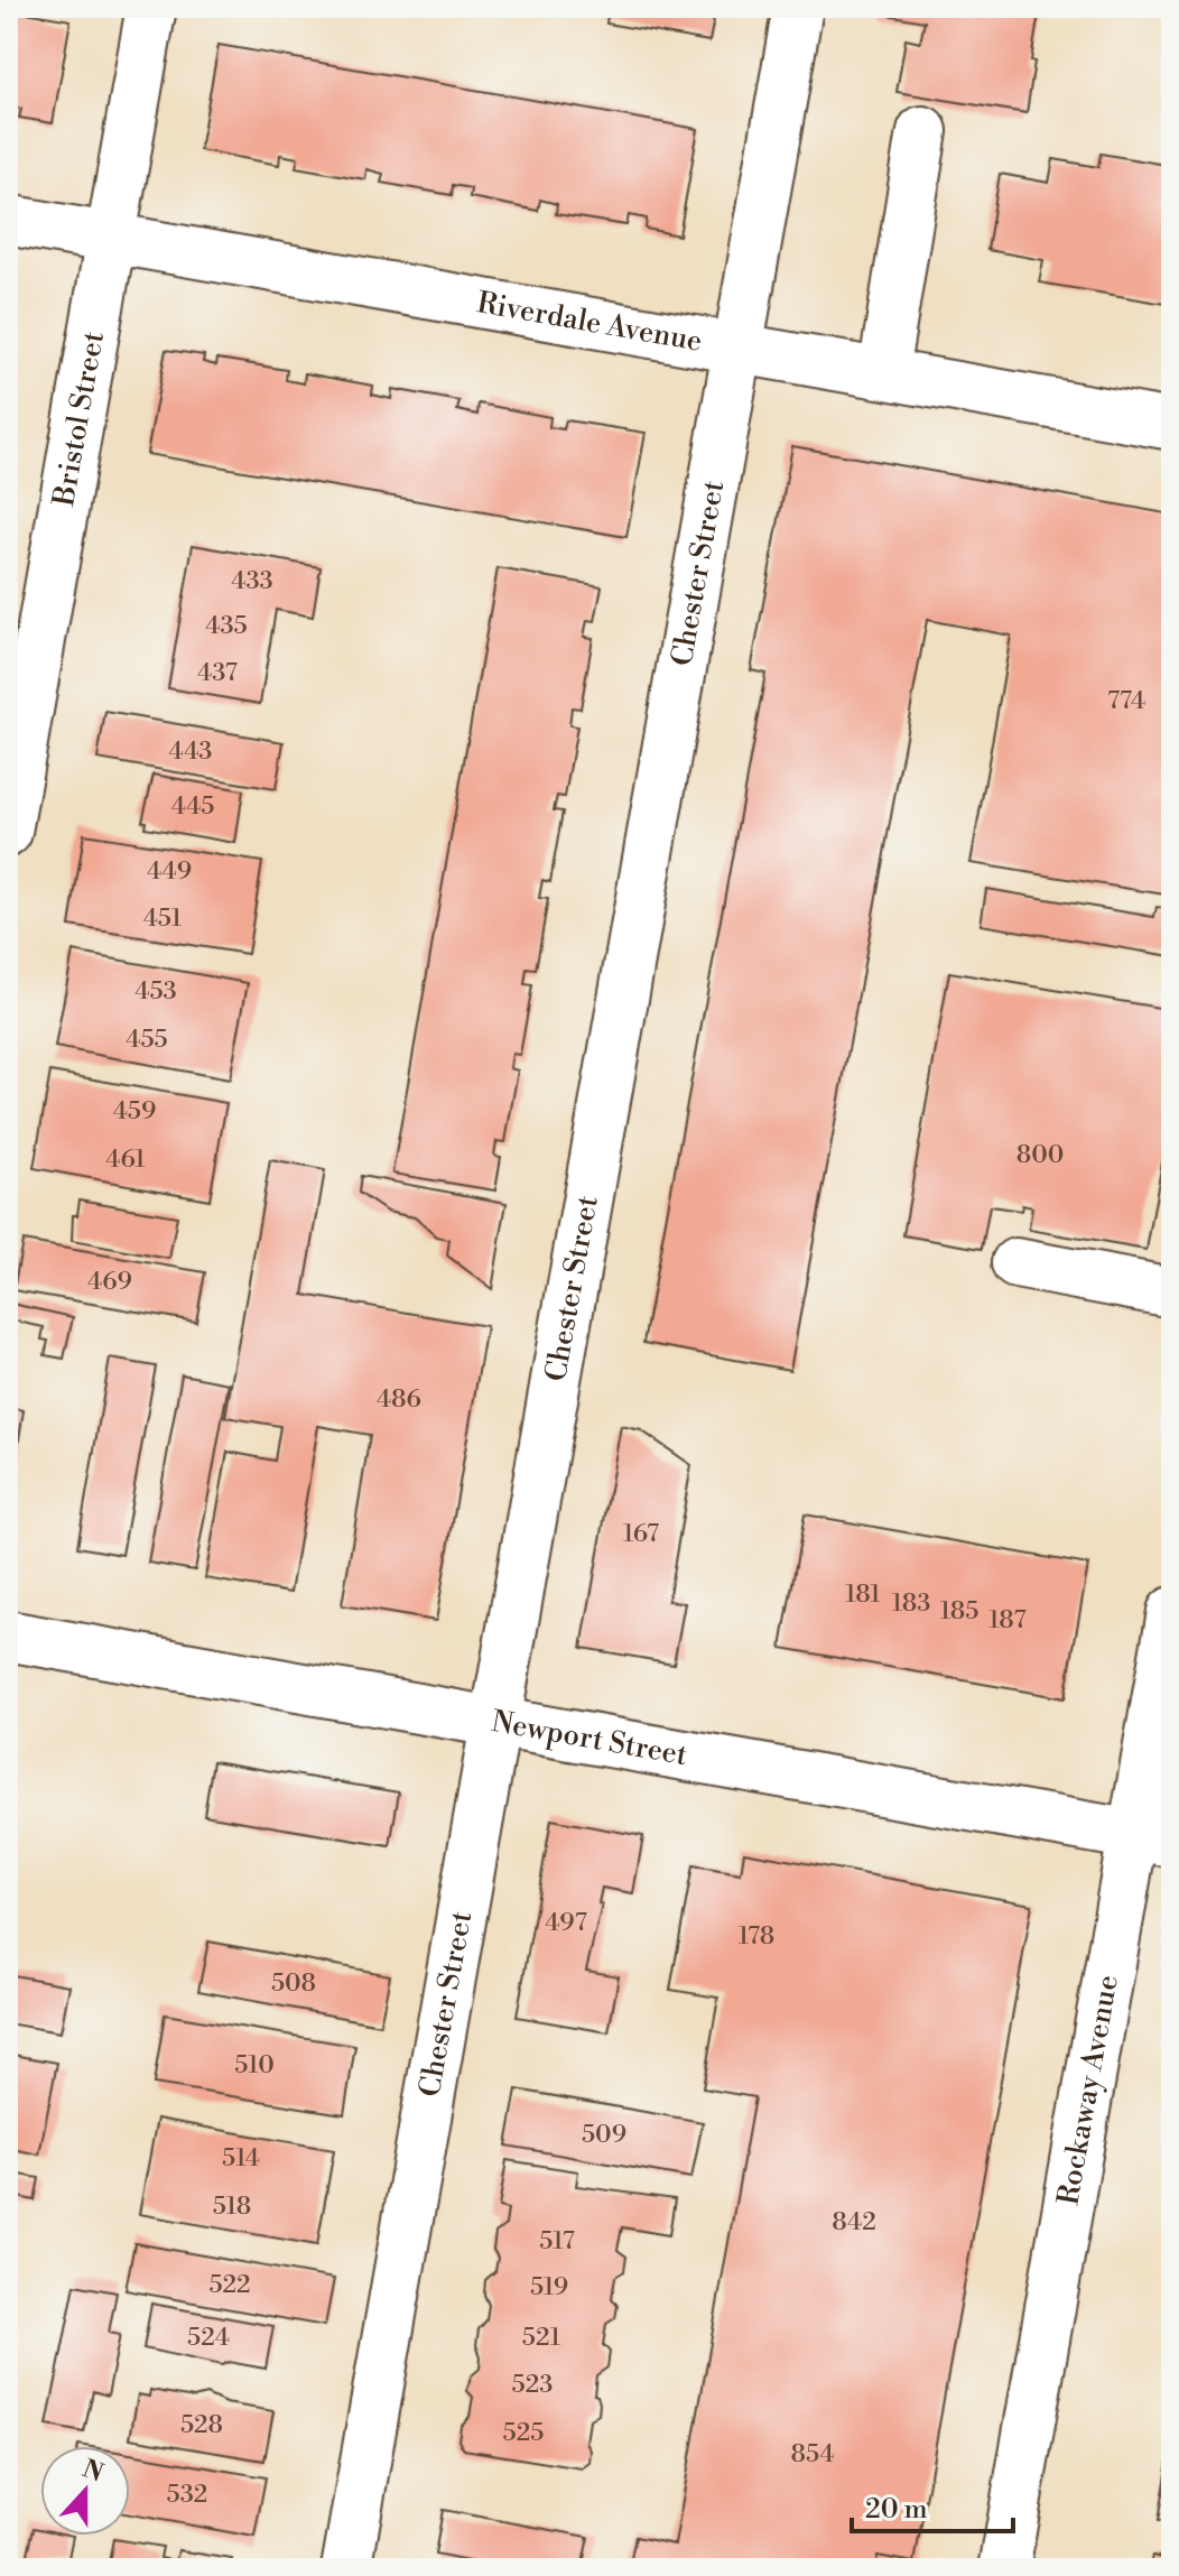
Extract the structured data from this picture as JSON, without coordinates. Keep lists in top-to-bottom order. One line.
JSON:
{"streets":{"street":["Riverdale Avenue","Bristol Street","Chester Street","Newport Street","Rockaway Avenue"]},"crossings":[["Riverdale Avenue","Bristol Street"],["Riverdale Avenue","Chester Street"],["Chester Street","Newport Street"],["Newport Street","Rockaway Avenue"]],"house_numbers":["433","435","437","774","443","445","449","451","453","455","459","800","461","469","486","167","181","183","185","187","497","178","508","510","509","514","518","842","517","522","519","524","521","523","528","525","854","532"],"scale_bar":"20 m","north":"top"}
